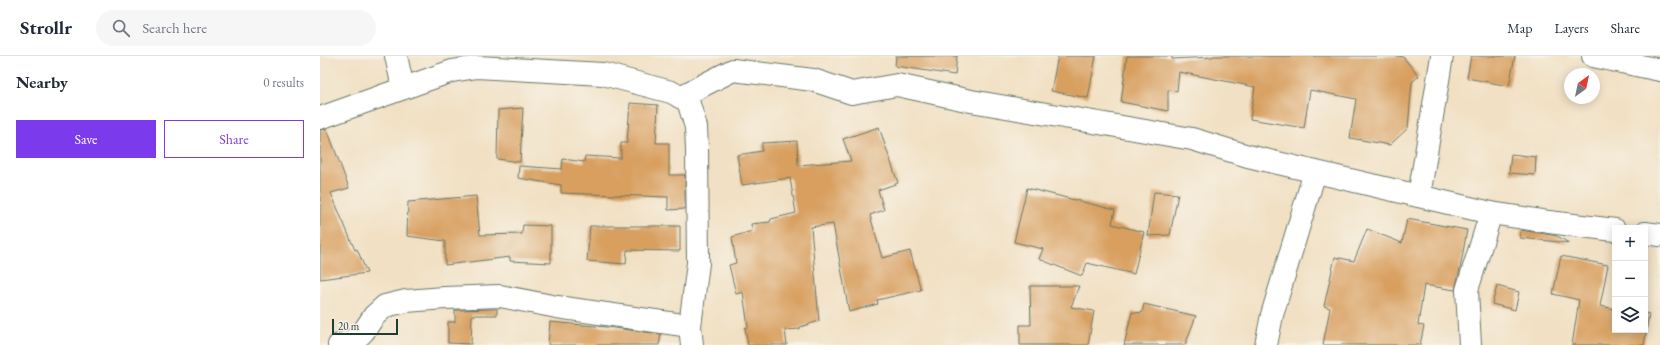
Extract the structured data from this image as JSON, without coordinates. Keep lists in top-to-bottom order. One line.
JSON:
{"scale_bar":"20 m","north":"top right","page":{"header":"Strollr","search":"Search here","nav":["Map","Layers","Share"],"heading":["Nearby","0 results"],"buttons":["Save","Share"],"map_buttons":["+","−"],"scale":"20 m"}}
